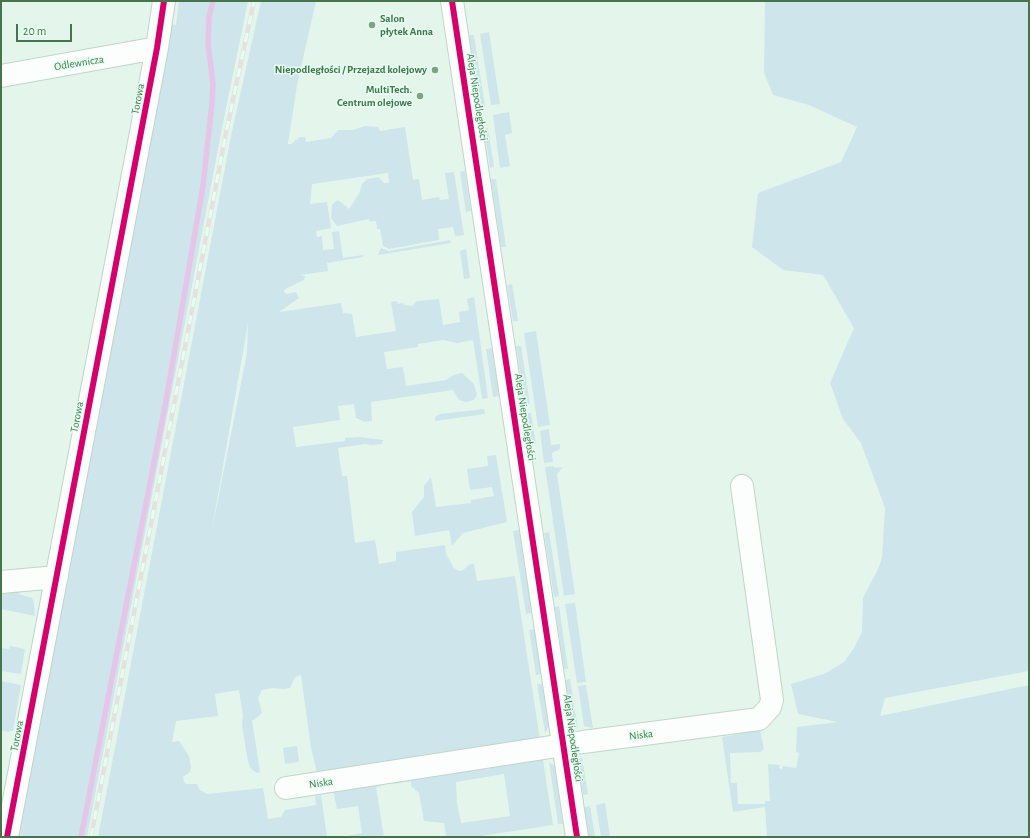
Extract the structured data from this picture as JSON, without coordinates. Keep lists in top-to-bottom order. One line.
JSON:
{"streets":{"street":["Odlewnicza","Aleja Niepodległości","Torowa","Niska"]},"crossings":[["Odlewnicza","Torowa"],["Aleja Niepodległości","Niska"]],"places":["Salon płytek Anna","Niepodległości / Przejazd kolejowy","MultiTech. Centrum olejowe"],"scale_bar":"20 m"}
